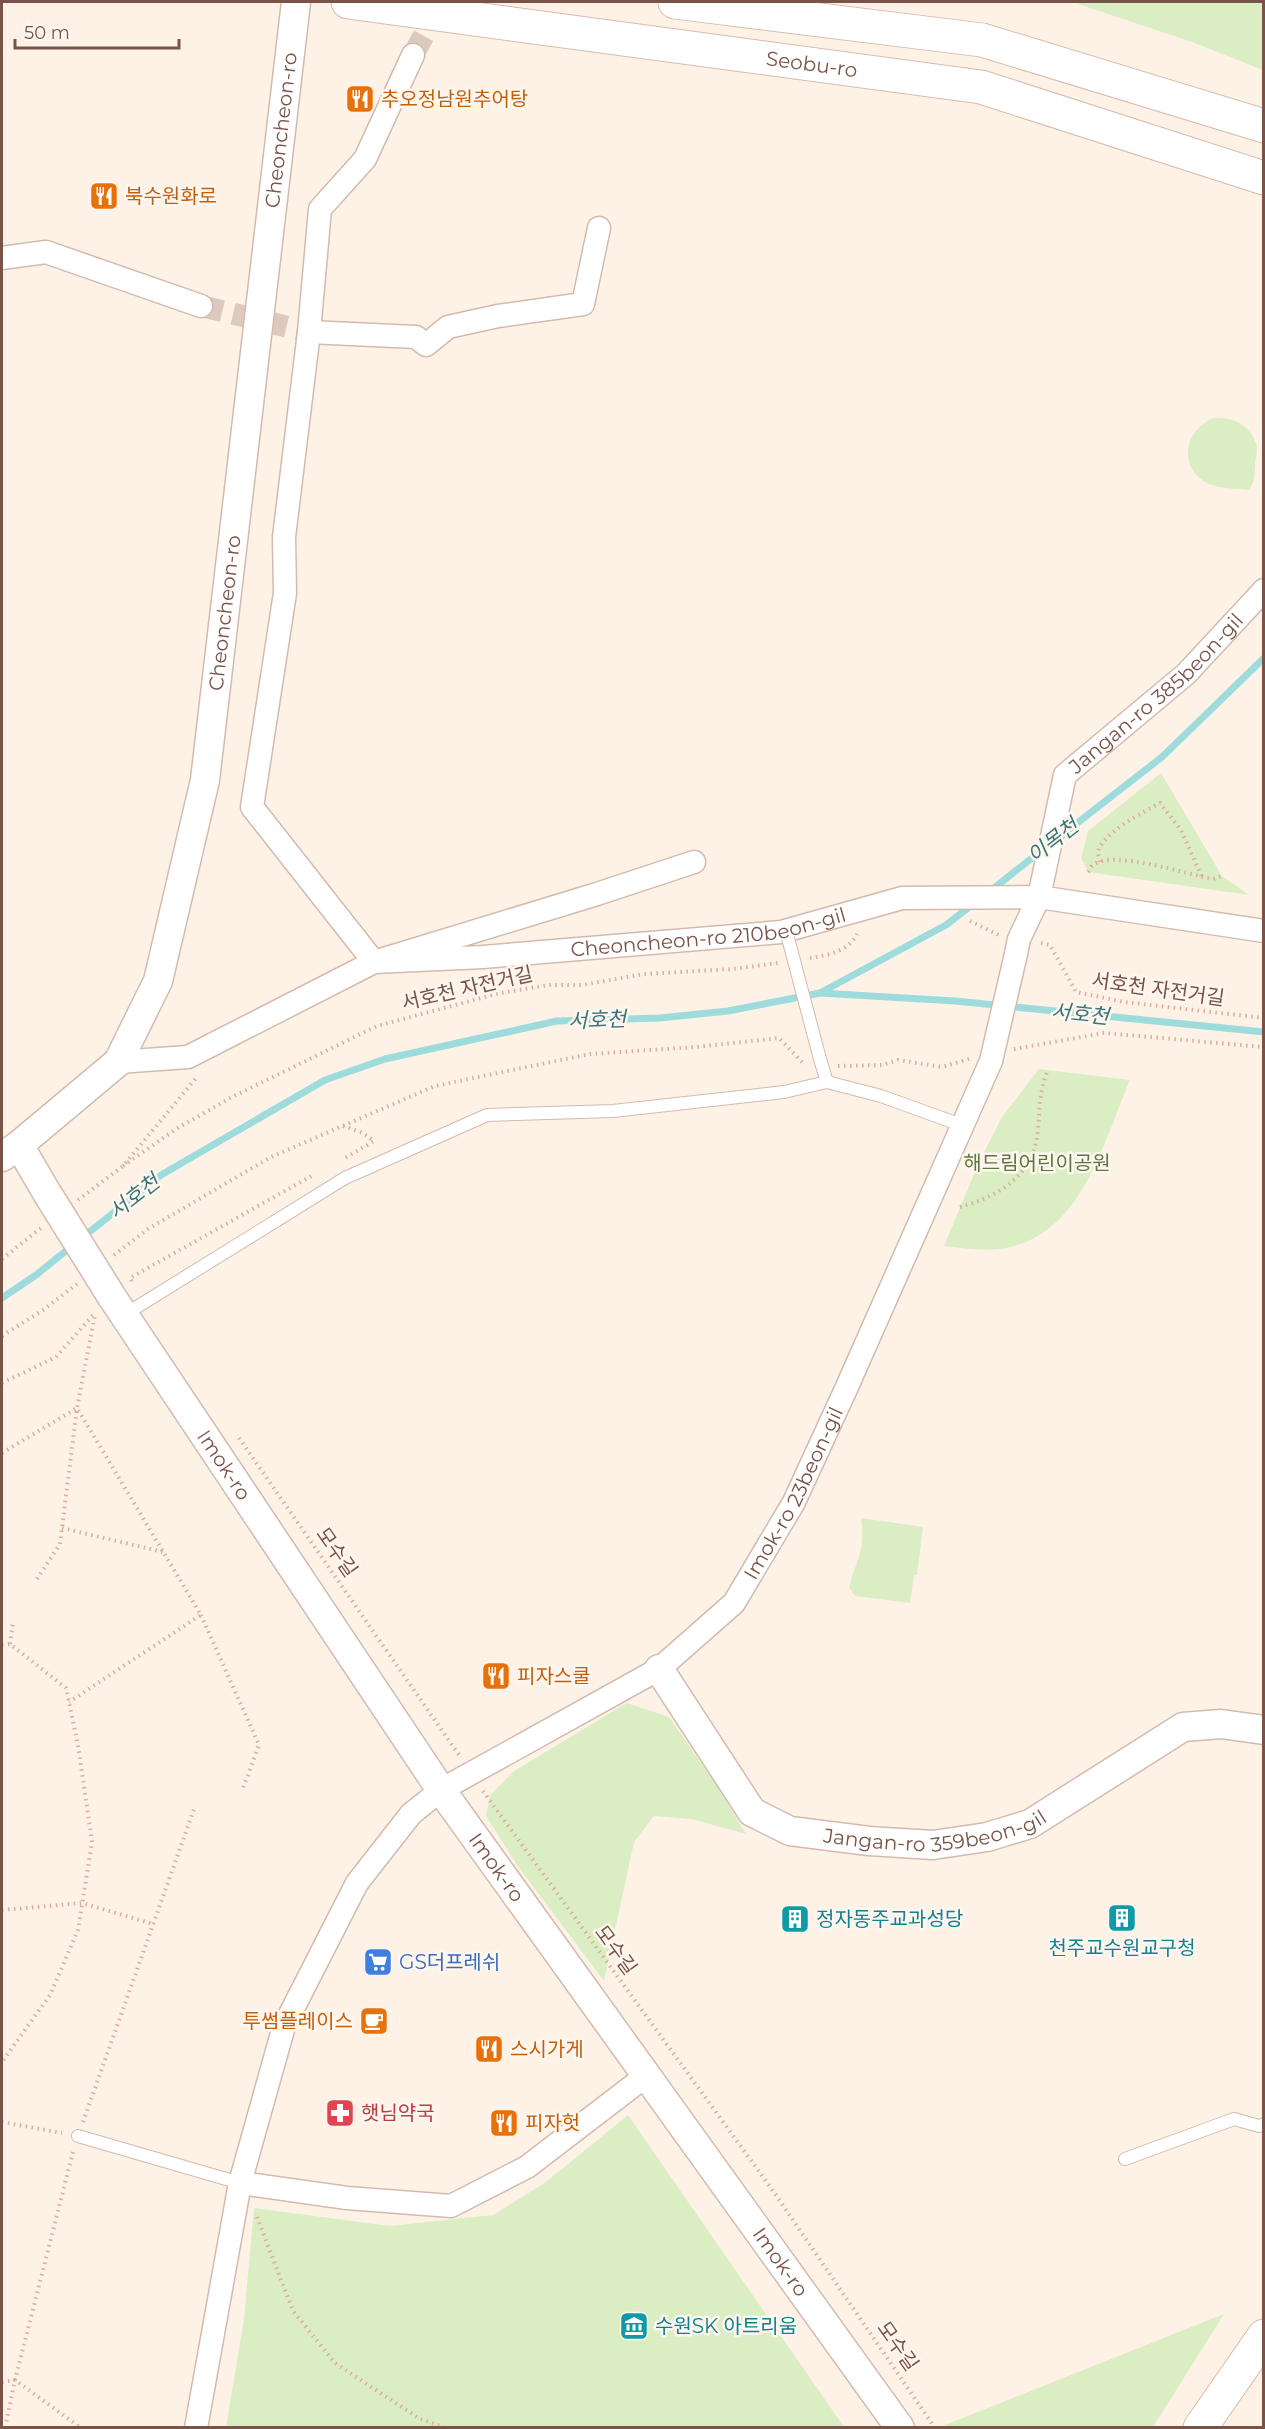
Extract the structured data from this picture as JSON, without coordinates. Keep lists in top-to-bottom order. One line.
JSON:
{"streets":{"main road":["Seobu-ro"],"street":["Cheoncheon-ro","Jangan-ro 385beon-gil","Cheoncheon-ro 210beon-gil","Imok-ro","Imok-ro 23beon-gil","Jangan-ro 359beon-gil"],"path":["서호천 자전거길","모수길"]},"crossings":[["Cheoncheon-ro","Cheoncheon-ro 210beon-gil"],["Cheoncheon-ro","Imok-ro"],["Jangan-ro 385beon-gil","Cheoncheon-ro 210beon-gil"],["Cheoncheon-ro 210beon-gil","서호천 자전거길"],["서호천 자전거길","Imok-ro 23beon-gil"],["Imok-ro","Imok-ro 23beon-gil"],["Imok-ro 23beon-gil","Jangan-ro 359beon-gil"]],"water":["이목천","서호천"],"parks":["해드림어린이공원"],"places":{"restaurant":["추오정남원추어탕","북수원화로","피자스쿨","스시가게","피자헛"],"building":["천주교수원교구청","정자동주교과성당"],"supermarket":["GS더프레쉬"],"cafe":["투썸플레이스"],"pharmacy":["햇님약국"],"museum":["수원SK 아트리움"]},"scale_bar":"50 m"}
